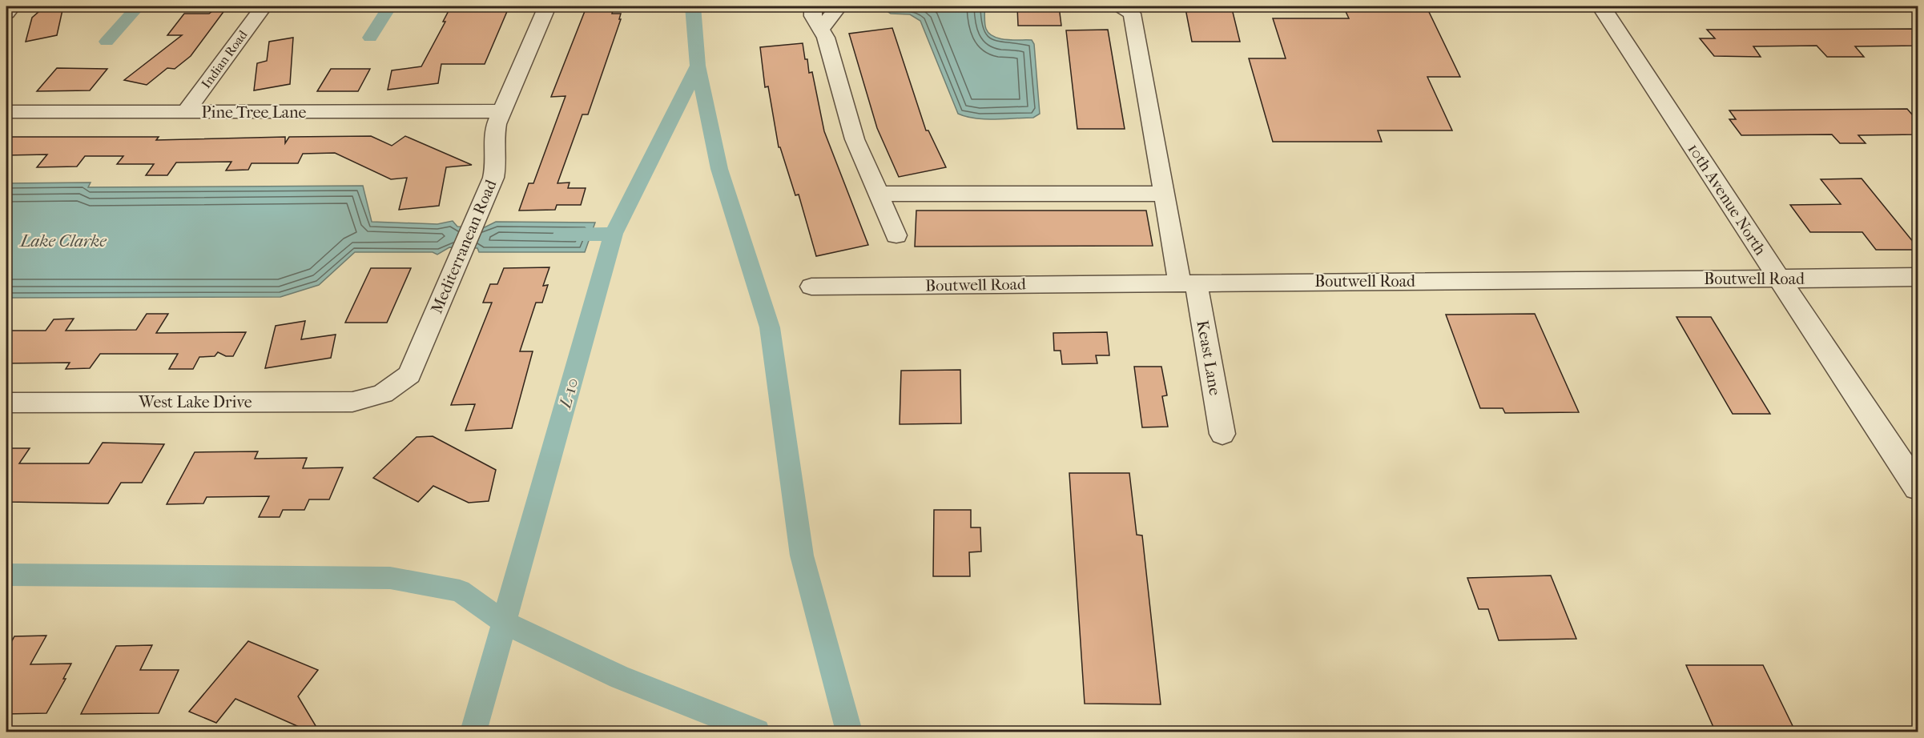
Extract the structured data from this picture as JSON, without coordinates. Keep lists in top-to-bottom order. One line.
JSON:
{"streets":{"street":["Indian Road","Pine Tree Lane","10th Avenue North","Mediterranean Road","Boutwell Road","Keast Lane","West Lake Drive"]},"crossings":[["Indian Road","Pine Tree Lane"],["Pine Tree Lane","Mediterranean Road"],["10th Avenue North","Boutwell Road"],["Mediterranean Road","West Lake Drive"],["Boutwell Road","Keast Lane"]],"water":["Lake Clarke","L-10"]}
